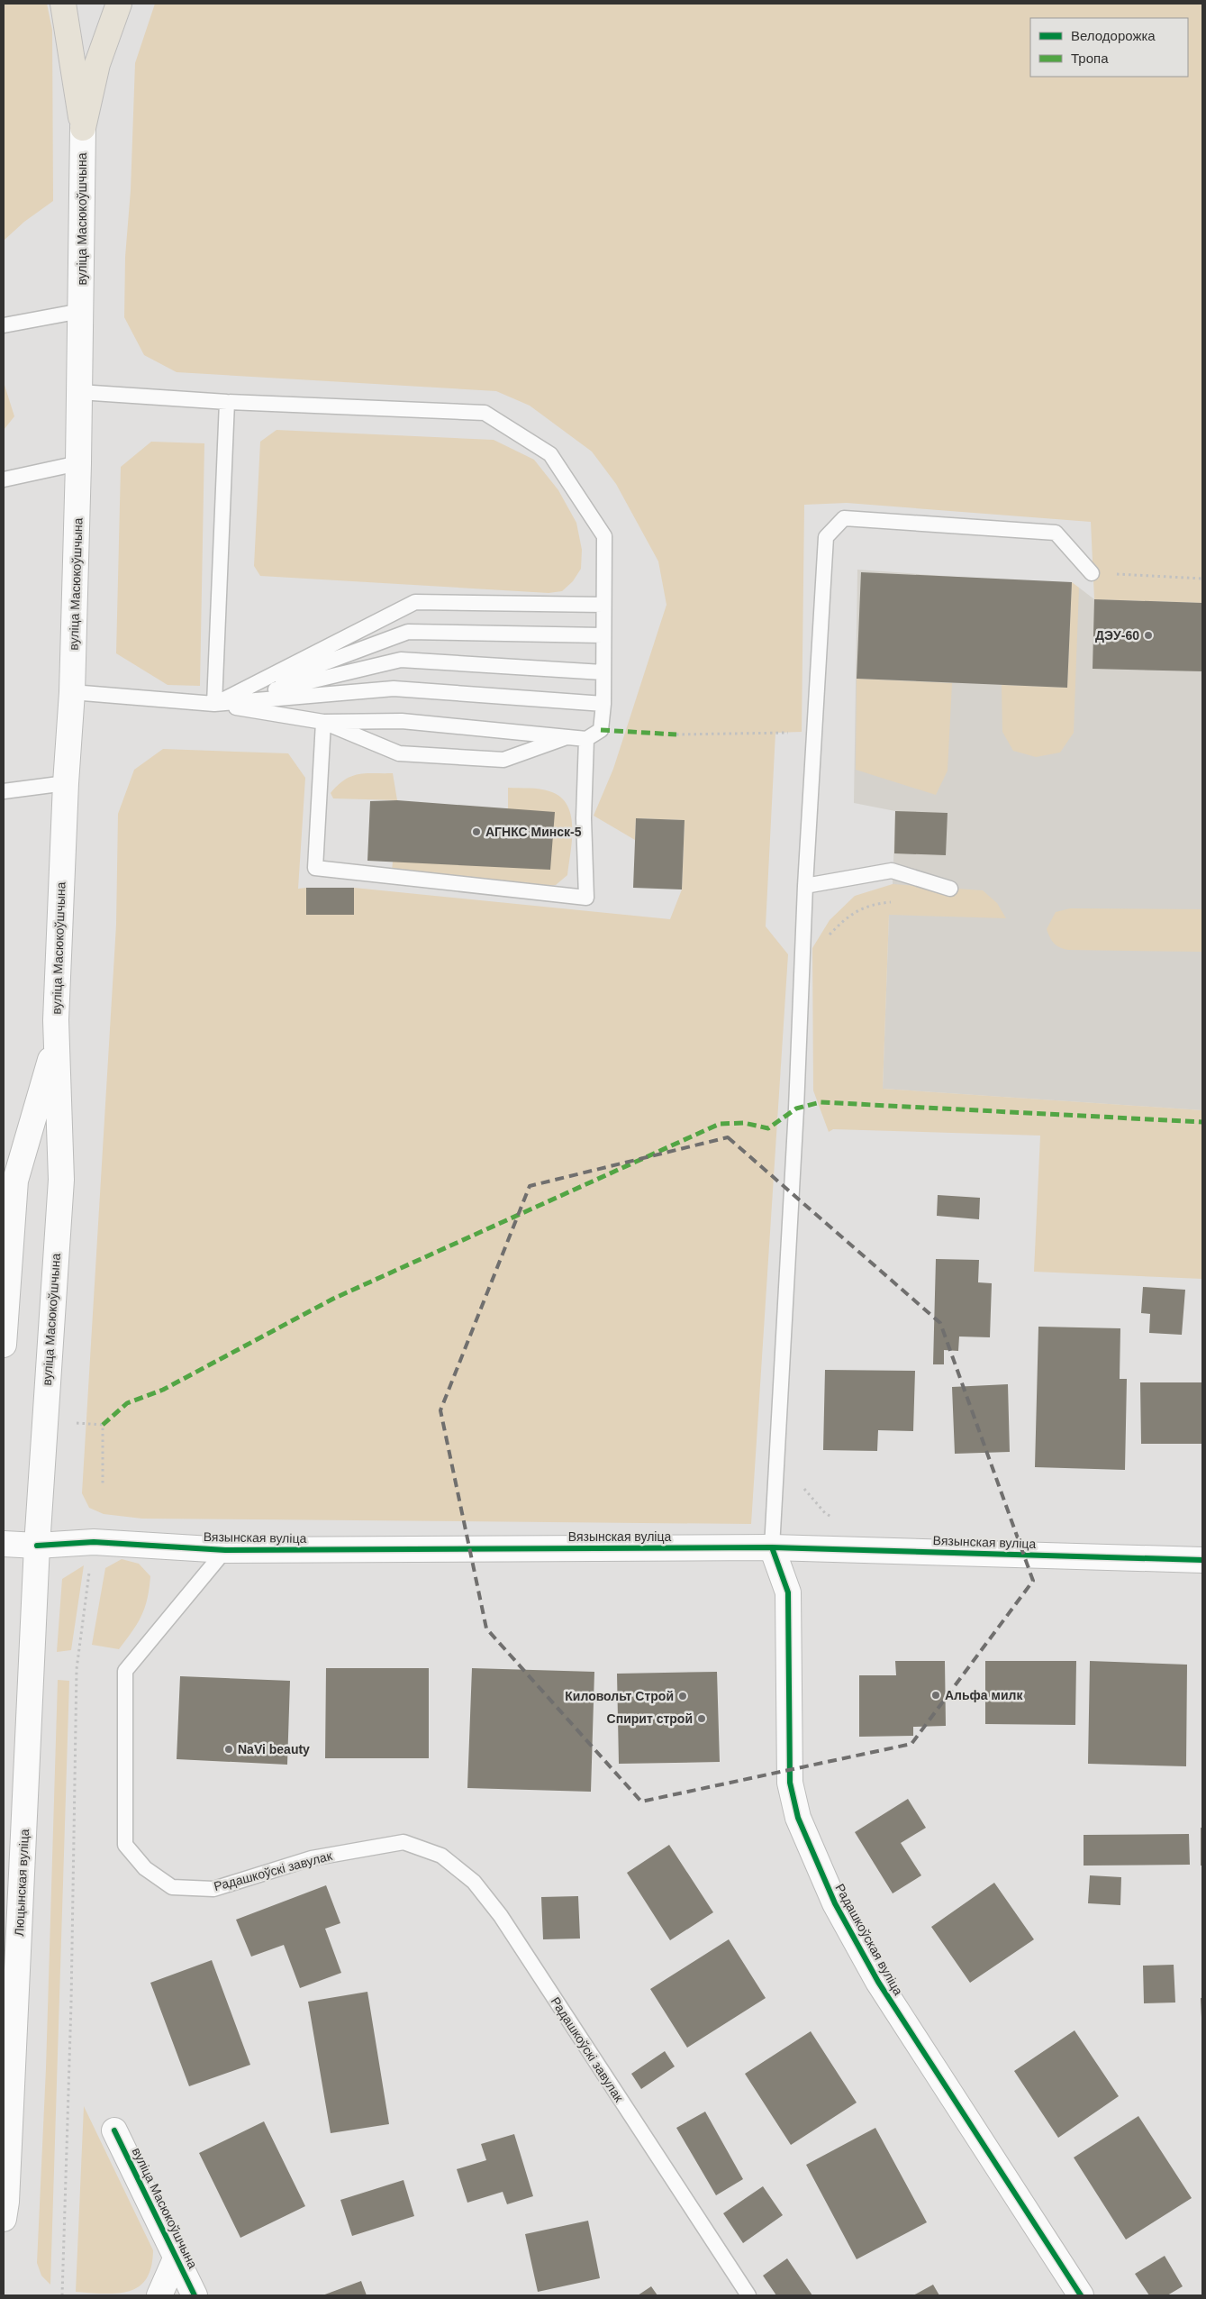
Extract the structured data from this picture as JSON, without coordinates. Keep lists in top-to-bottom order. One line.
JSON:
{"streets":{"main road":["вуліца Масюкоўшчына","Вязынская вуліца","Люцынская вуліца","Радашкоўская вуліца"],"lane":["Радашкоўскі завулак"]},"crossings":[["вуліца Масюкоўшчына","Вязынская вуліца"],["вуліца Масюкоўшчына","Люцынская вуліца"],["Вязынская вуліца","Радашкоўскі завулак"],["Вязынская вуліца","Люцынская вуліца"],["Вязынская вуліца","Радашкоўская вуліца"]],"places":["ДЭУ-60","АГНКС Минск-5","Альфа милк","Киловольт Строй","Спирит строй","NaVi beauty"],"legend":["Велодорожка","Тропа"]}
